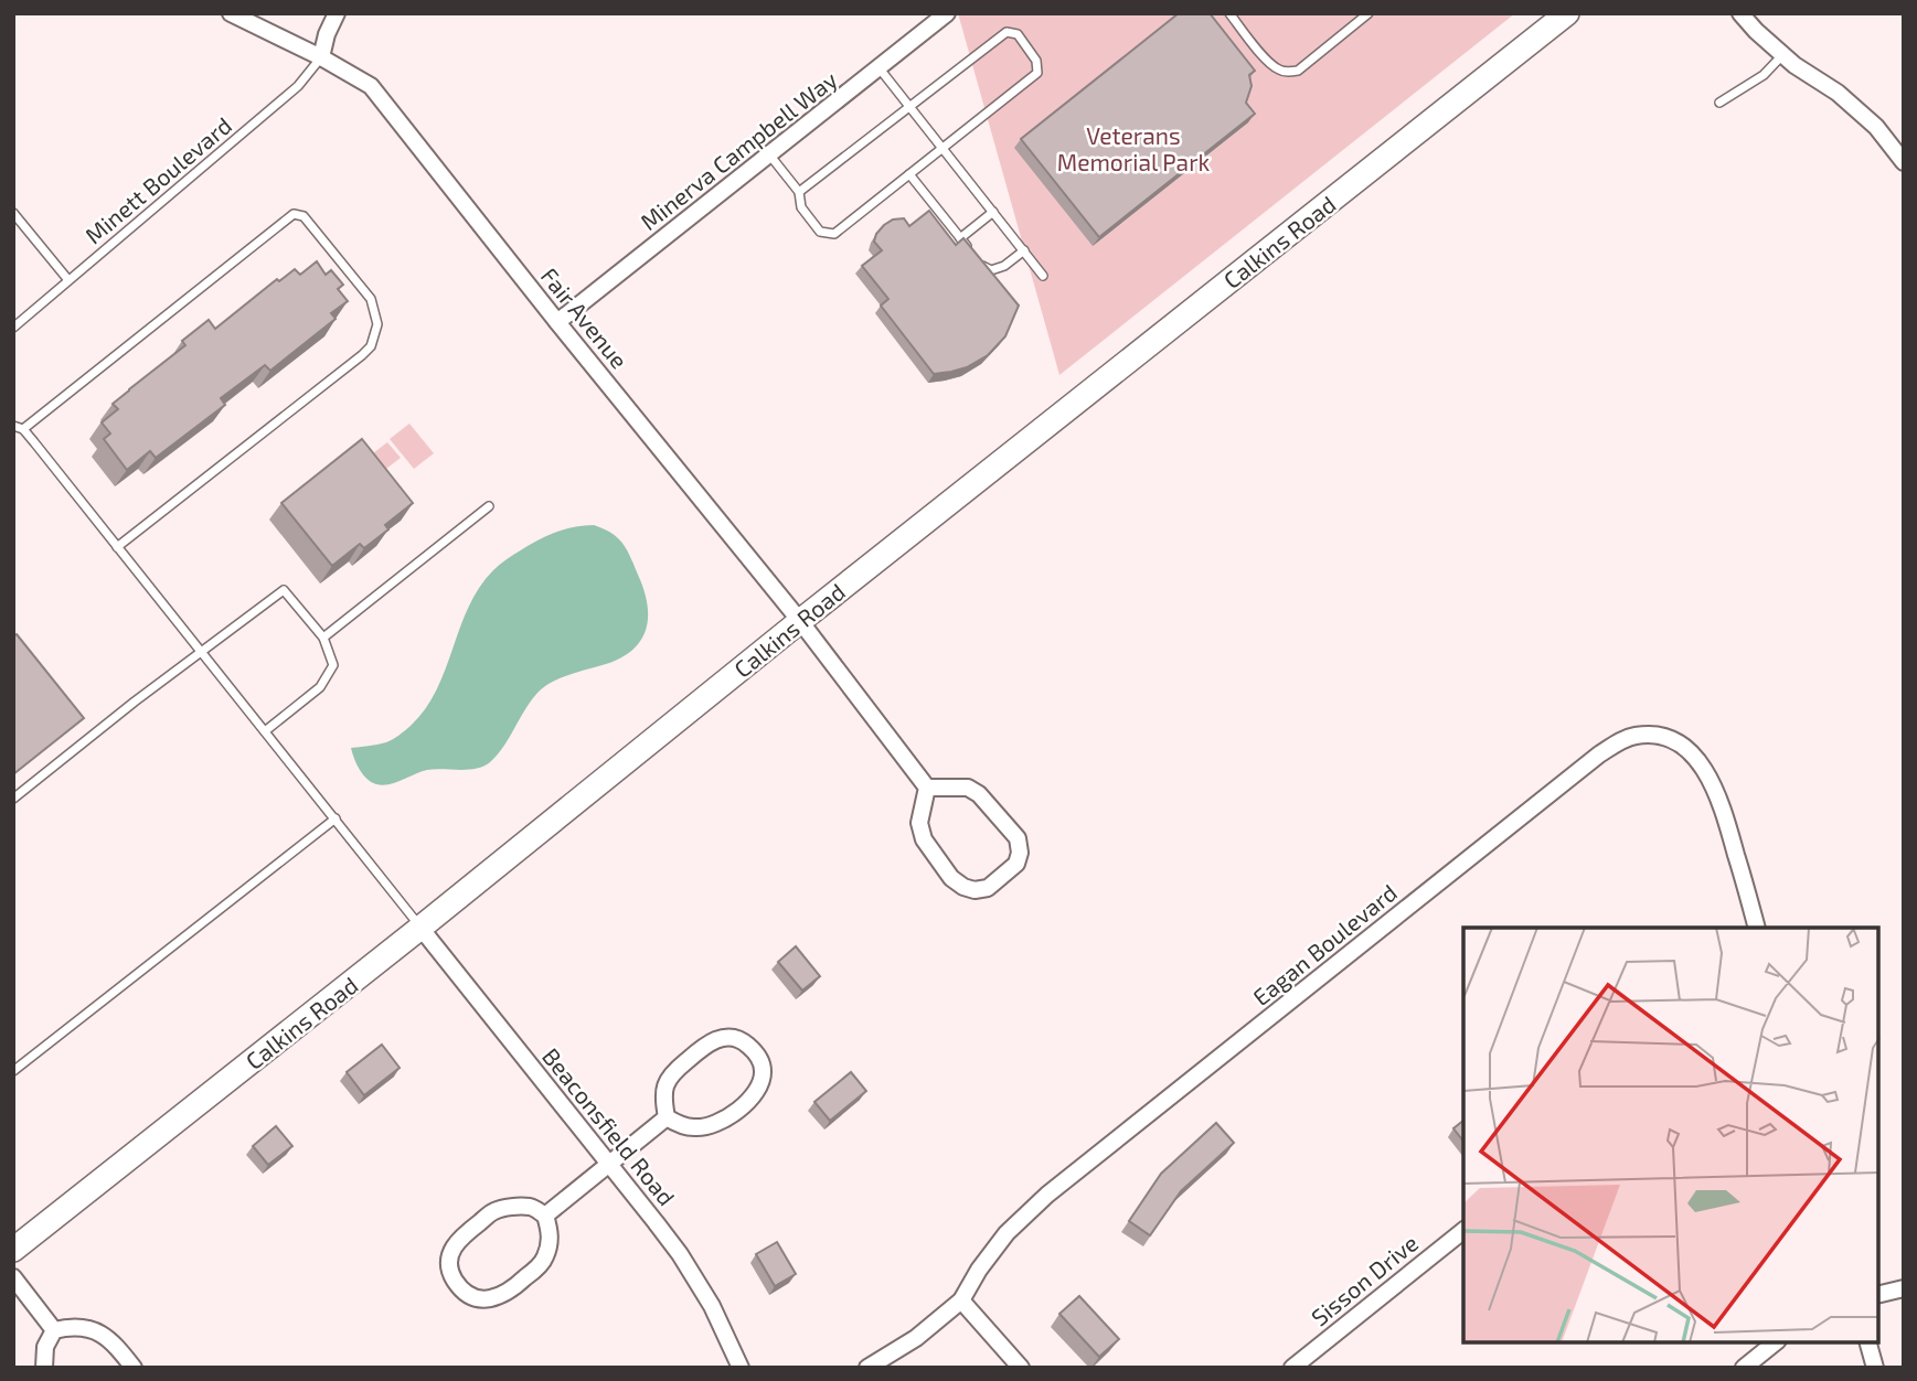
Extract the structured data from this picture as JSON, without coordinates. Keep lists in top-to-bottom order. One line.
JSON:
{"streets":{"main road":["Calkins Road"],"street":["Minerva Campbell Way","Fair Avenue","Eagan Boulevard","Beaconsfield Road","Sisson Drive"],"lane":["Minett Boulevard"]},"crossings":[["Minerva Campbell Way","Fair Avenue"],["Minett Boulevard","Fair Avenue"],["Calkins Road","Fair Avenue"],["Calkins Road","Beaconsfield Road"]],"parks":["Veterans Memorial Park"]}
